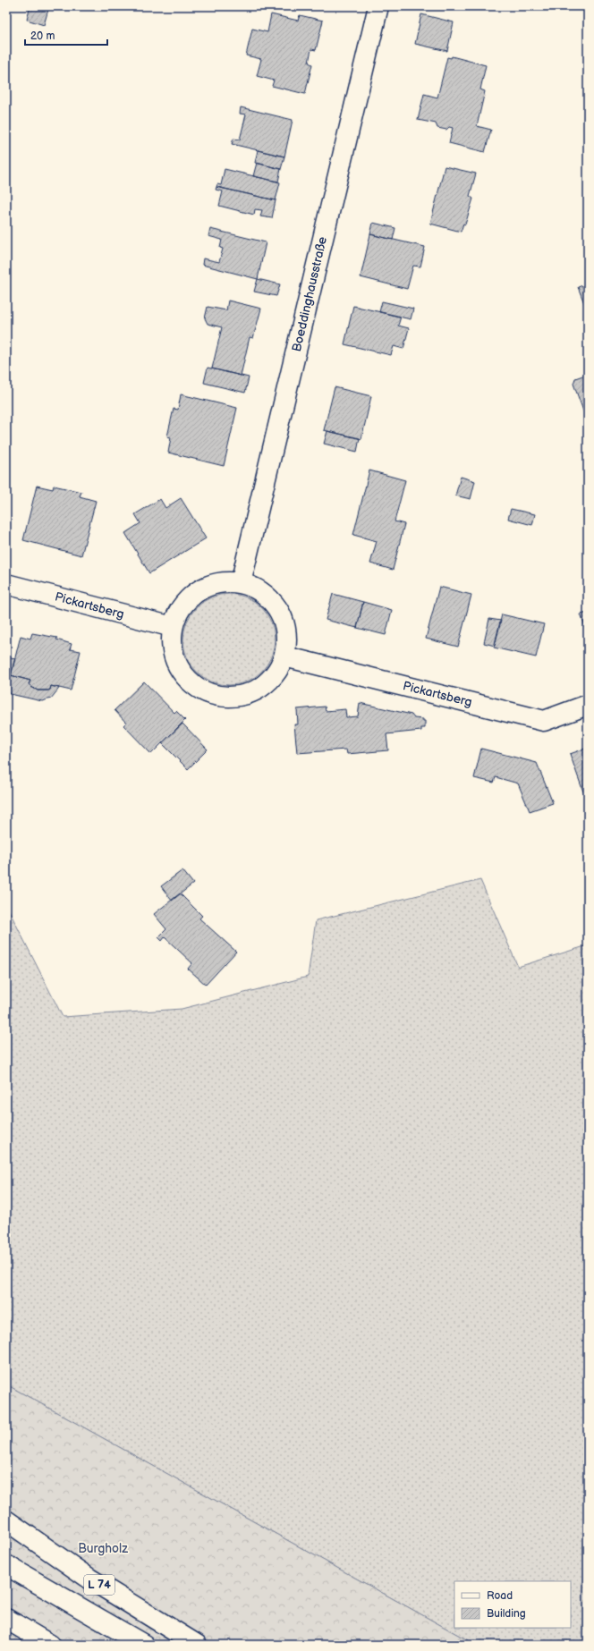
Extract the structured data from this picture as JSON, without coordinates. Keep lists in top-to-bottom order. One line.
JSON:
{"streets":{"main road":["Boeddinghausstraße","Pickartsberg","L 74"]},"crossings":[["Boeddinghausstraße","Pickartsberg"]],"parks":["Burgholz"],"legend":["Road","Building"],"scale_bar":"20 m"}
